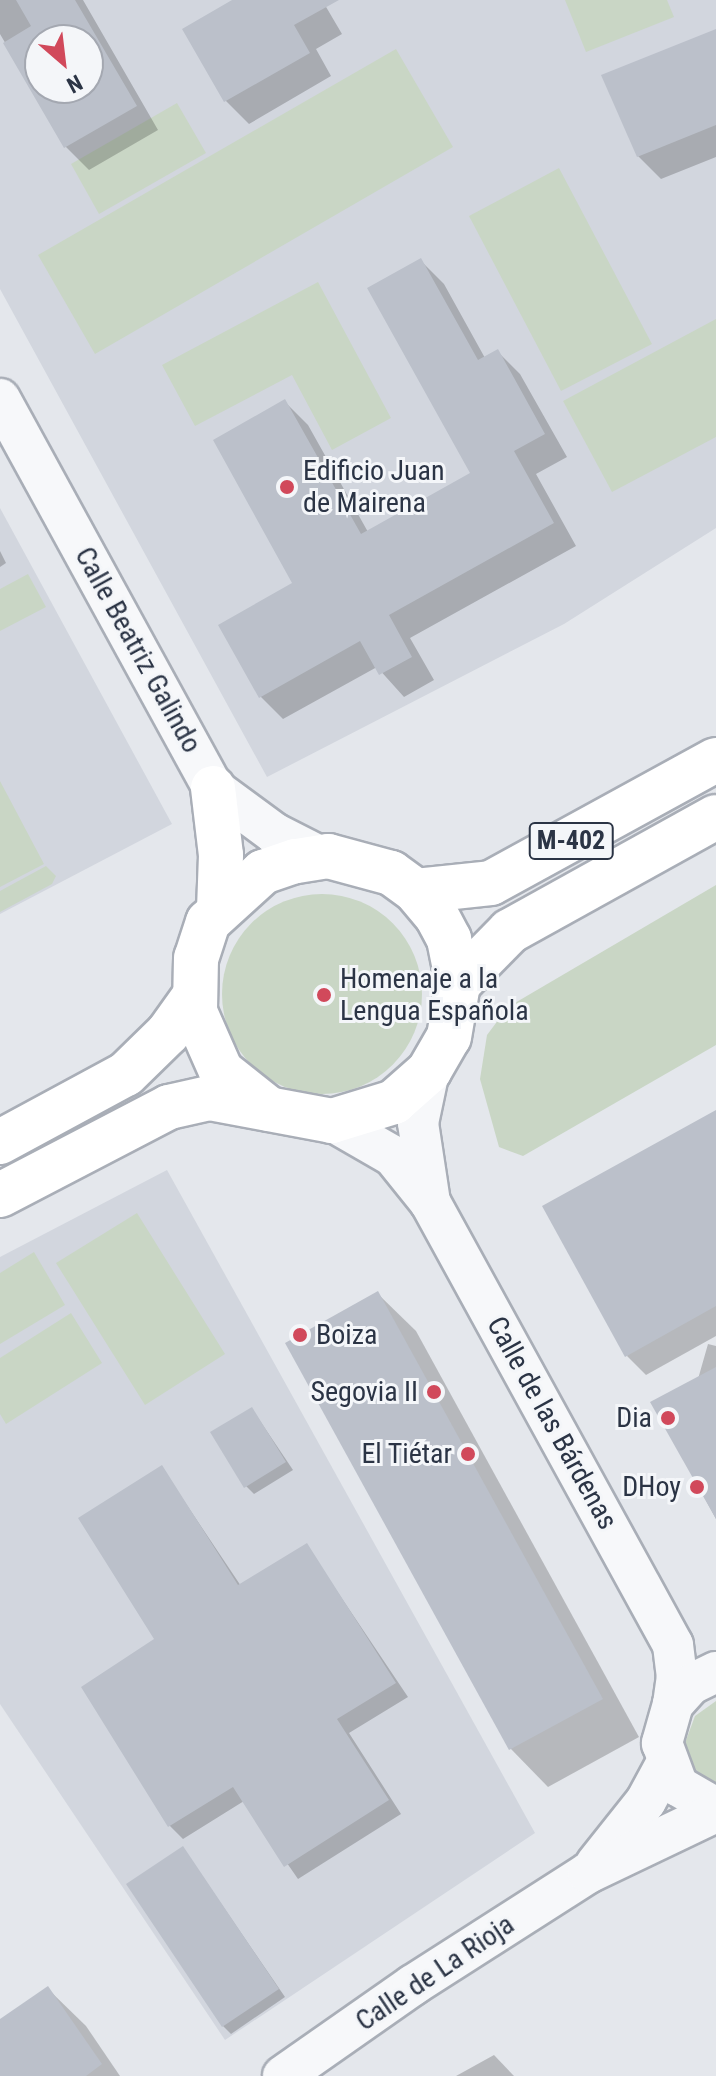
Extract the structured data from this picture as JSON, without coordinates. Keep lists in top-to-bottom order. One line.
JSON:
{"streets":{"highway":["M-402"],"street":["Calle Beatriz Galindo","Calle de las Bárdenas","Calle de La Rioja"]},"crossings":[["Calle Beatriz Galindo","M-402"],["Calle Beatriz Galindo","Calle de las Bárdenas"],["M-402","Calle de las Bárdenas"],["Calle de las Bárdenas","Calle de La Rioja"]],"places":["Edificio Juan de Mairena","Homenaje a la Lengua Española","Boiza","Segovia II","Dia","El Tiétar","DHoy"],"north":"bottom right"}
